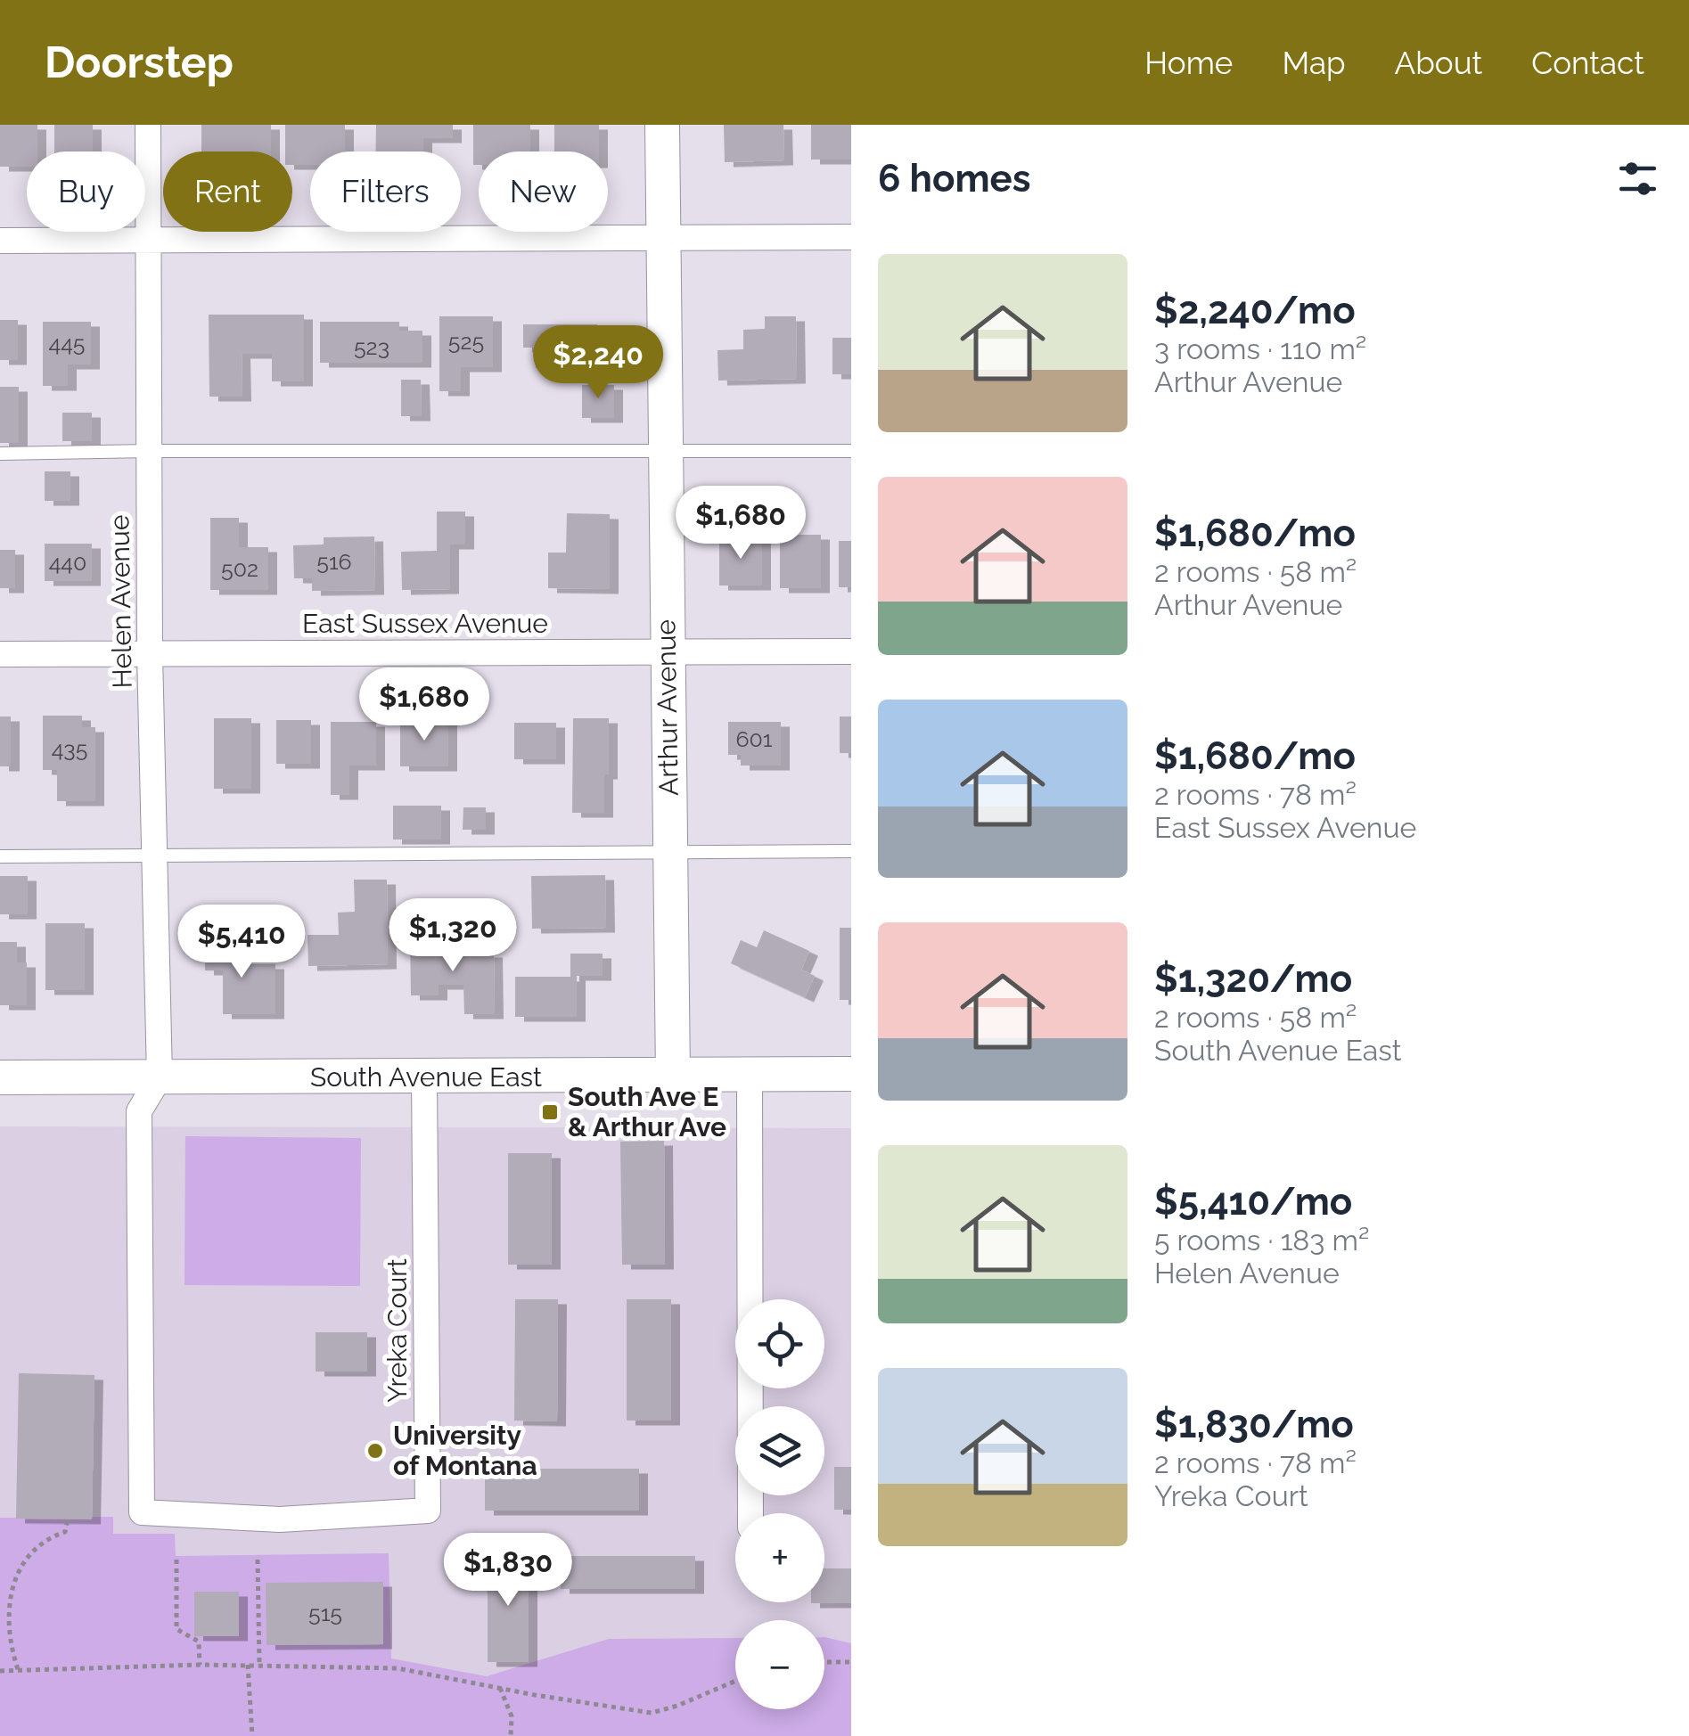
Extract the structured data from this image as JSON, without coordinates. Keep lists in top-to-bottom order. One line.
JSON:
{"streets":{"street":["Helen Avenue","East Sussex Avenue","Arthur Avenue","South Avenue East","Yreka Court"]},"crossings":[["Helen Avenue","East Sussex Avenue"],["Helen Avenue","South Avenue East"],["Helen Avenue","Yreka Court"],["East Sussex Avenue","Arthur Avenue"],["Arthur Avenue","South Avenue East"],["South Avenue East","Yreka Court"]],"places":{"transit":["South Ave E & Arthur Ave"],"other":["University of Montana"]},"house_numbers":["525","445","523","516","440","502","601","435","515"],"page":{"header":"Doorstep","nav":["Home","Map","About","Contact"],"heading":"6 homes","chip":["Buy","Rent","Filters","New"],"list":[{"name":"$2,240/mo","note":"3 rooms · 110 m² · Arthur Avenue"},{"name":"$1,680/mo","note":"2 rooms · 58 m² · Arthur Avenue"},{"name":"$1,680/mo","note":"2 rooms · 78 m² · East Sussex Avenue"},{"name":"$1,320/mo","note":"2 rooms · 58 m² · South Avenue East"},{"name":"$5,410/mo","note":"5 rooms · 183 m² · Helen Avenue"},{"name":"$1,830/mo","note":"2 rooms · 78 m² · Yreka Court"}],"price":["$2,240","$1,680","$1,680","$1,320","$5,410","$1,830"],"map_buttons":["+","−"]}}
